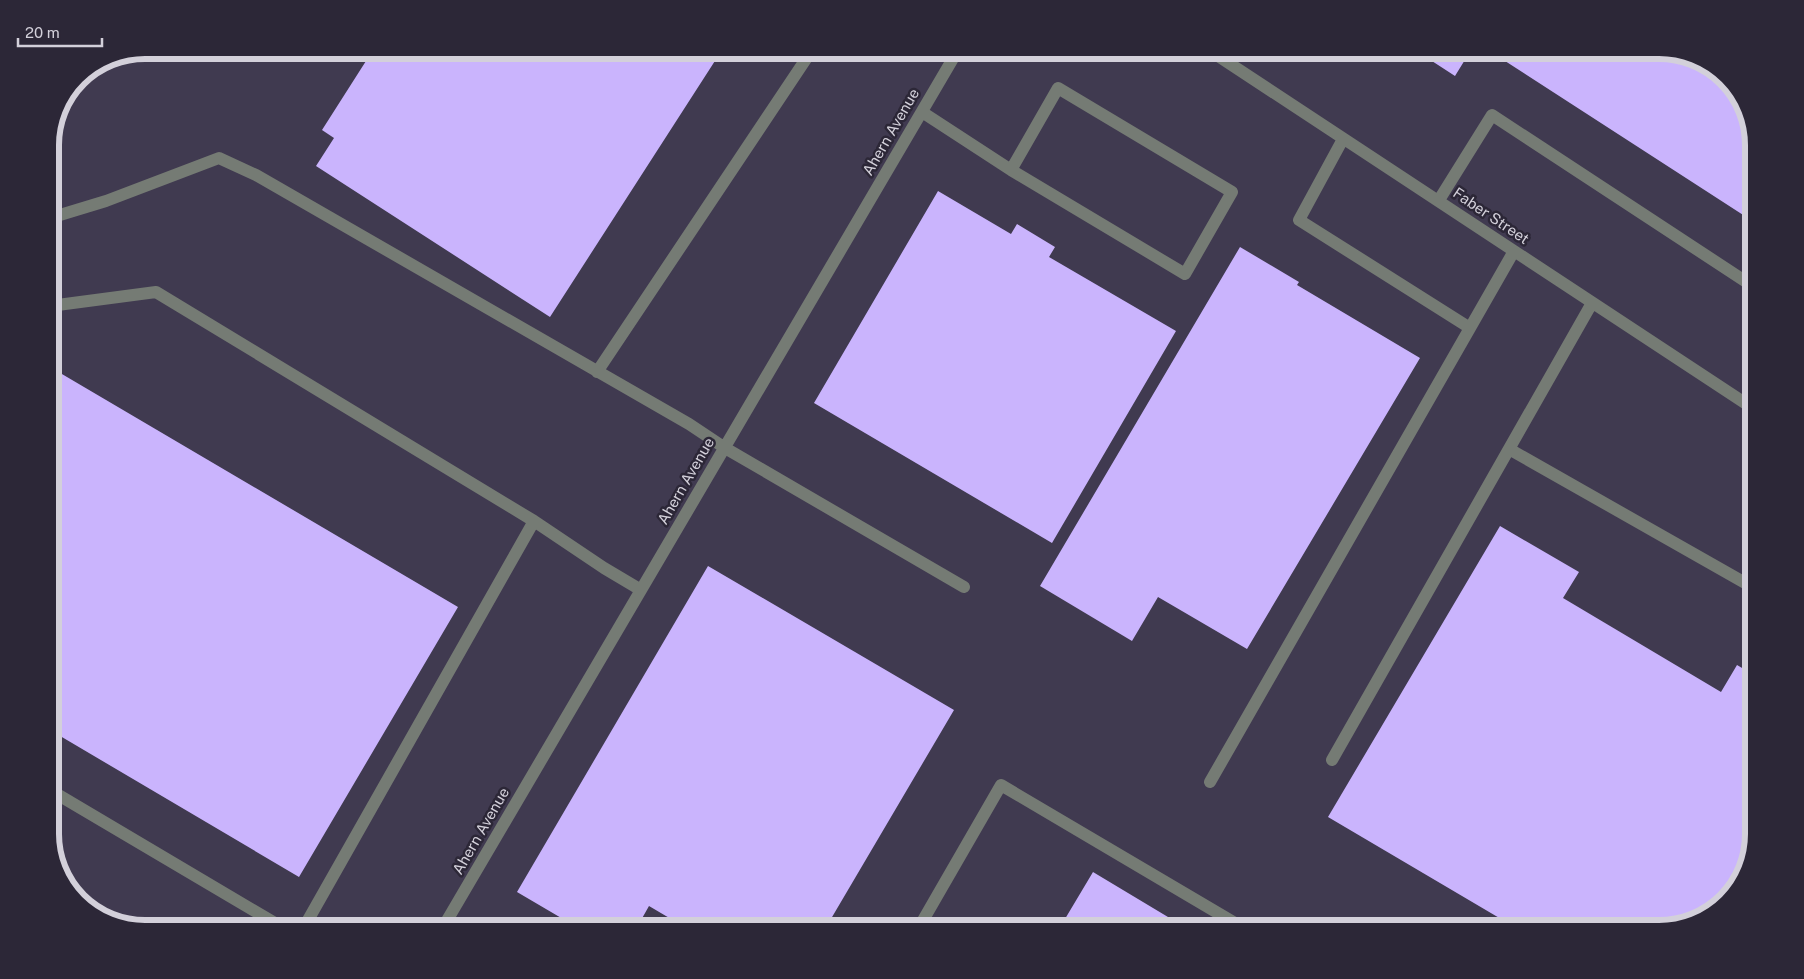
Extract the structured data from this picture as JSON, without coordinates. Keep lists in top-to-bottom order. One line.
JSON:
{"streets":{"street":["Ahern Avenue","Faber Street"]},"scale_bar":"20 m"}
